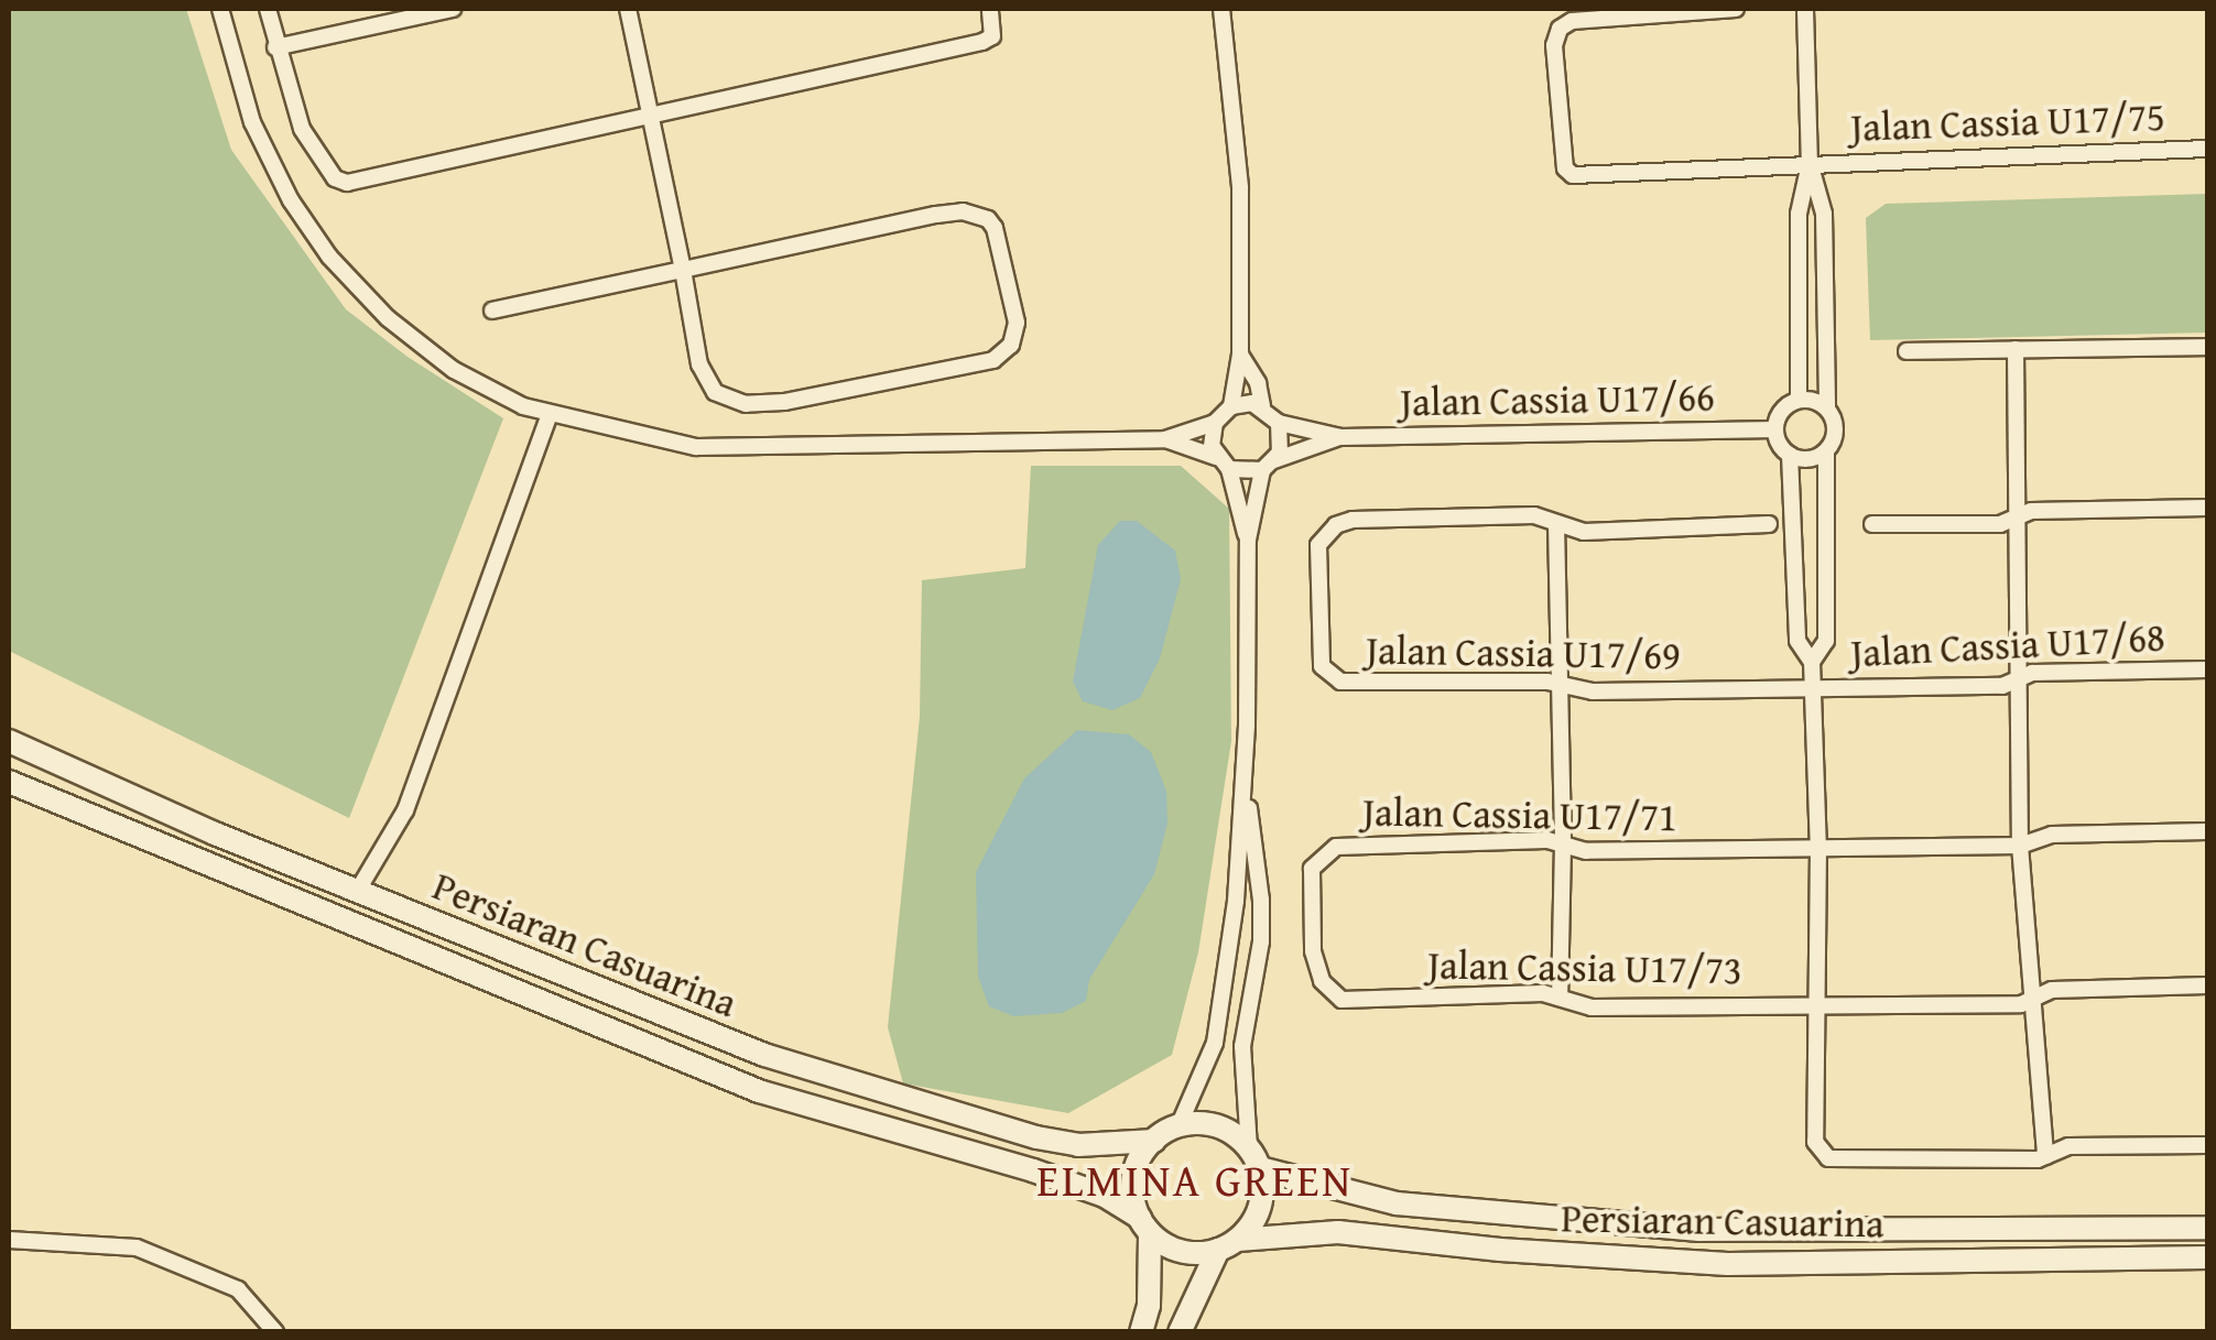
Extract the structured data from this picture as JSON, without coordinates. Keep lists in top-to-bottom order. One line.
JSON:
{"streets":{"street":["Jalan Cassia U17/75","Jalan Cassia U17/66","Jalan Cassia U17/68","Jalan Cassia U17/69","Jalan Cassia U17/71","Persiaran Casuarina","Jalan Cassia U17/73"]},"crossings":[["Jalan Cassia U17/68","Jalan Cassia U17/69"],["Jalan Cassia U17/71","Jalan Cassia U17/73"]],"districts":["ELMINA GREEN"]}
